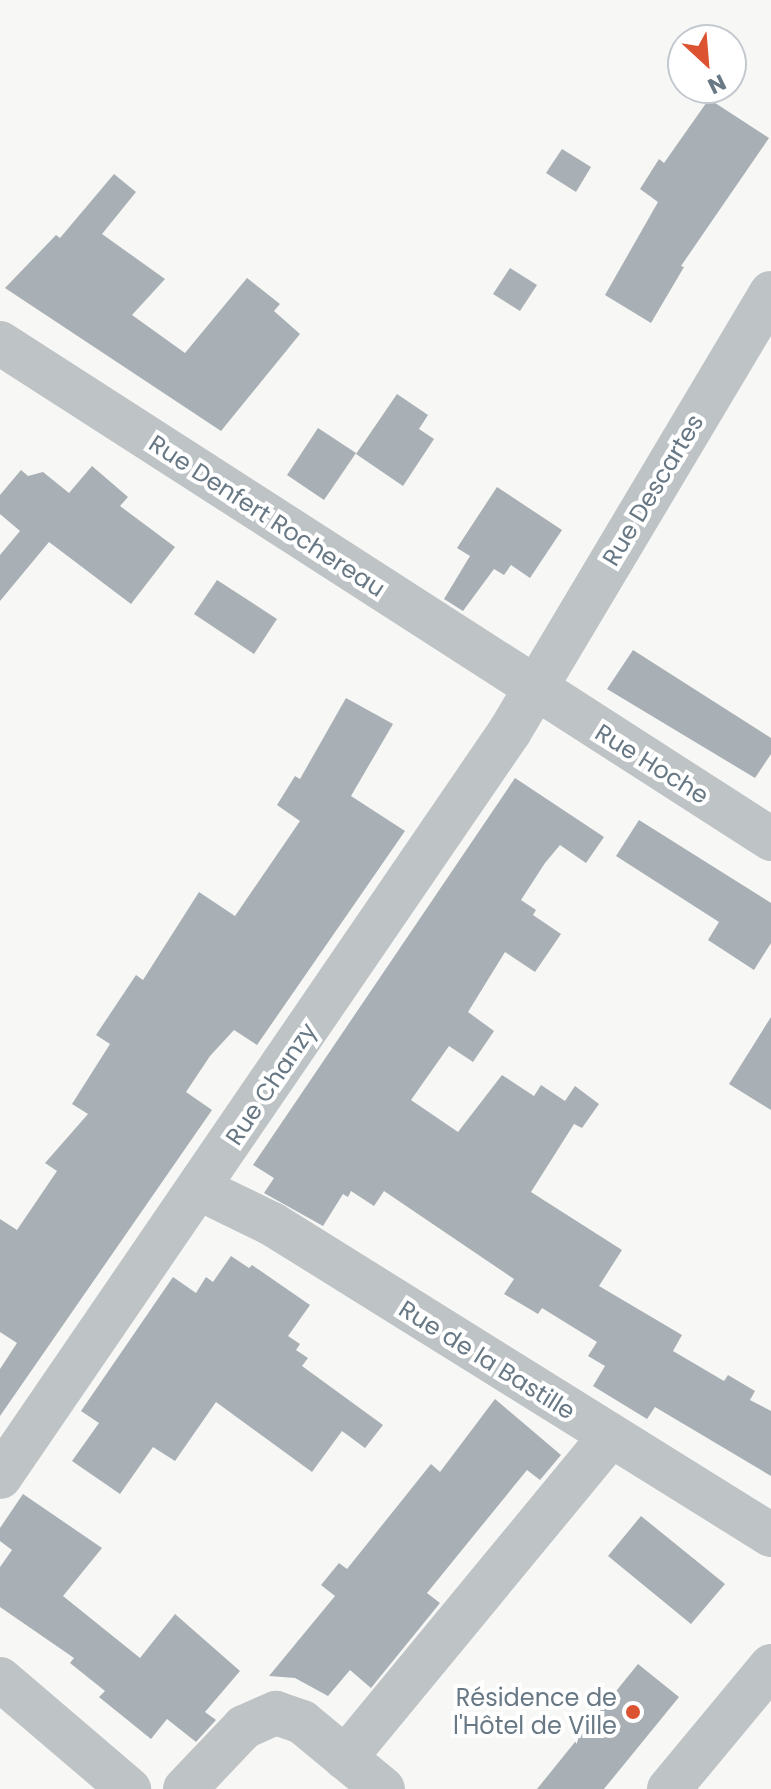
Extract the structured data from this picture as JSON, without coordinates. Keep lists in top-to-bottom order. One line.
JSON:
{"streets":{"street":["Rue Descartes","Rue Denfert Rochereau","Rue Hoche","Rue Chanzy","Rue de la Bastille"]},"crossings":[["Rue Descartes","Rue Denfert Rochereau"],["Rue Descartes","Rue Hoche"],["Rue Descartes","Rue Chanzy"],["Rue Denfert Rochereau","Rue Hoche"],["Rue Denfert Rochereau","Rue Chanzy"],["Rue Hoche","Rue Chanzy"],["Rue Chanzy","Rue de la Bastille"]],"places":["Résidence de l'Hôtel de Ville"],"north":"bottom right"}
